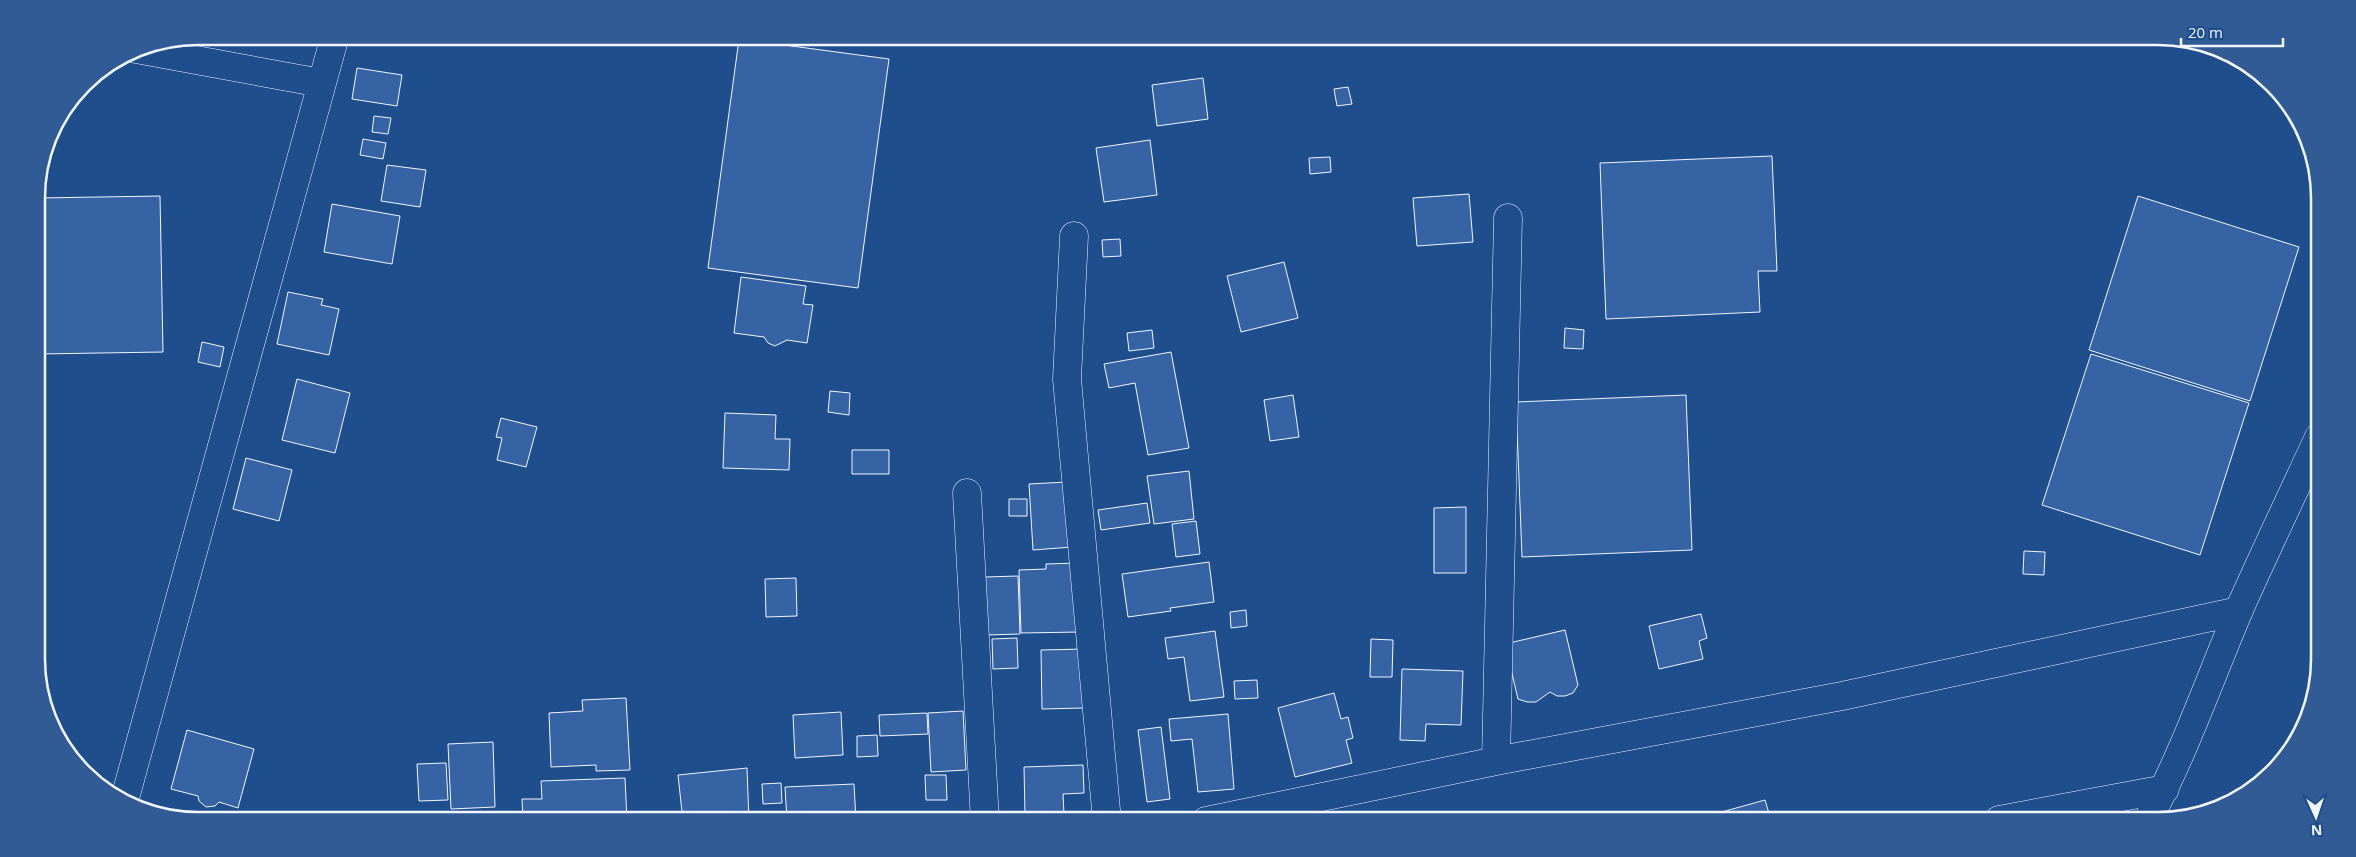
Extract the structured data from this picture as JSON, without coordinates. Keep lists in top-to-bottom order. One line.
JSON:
{"scale_bar":"20 m","north":"bottom"}
